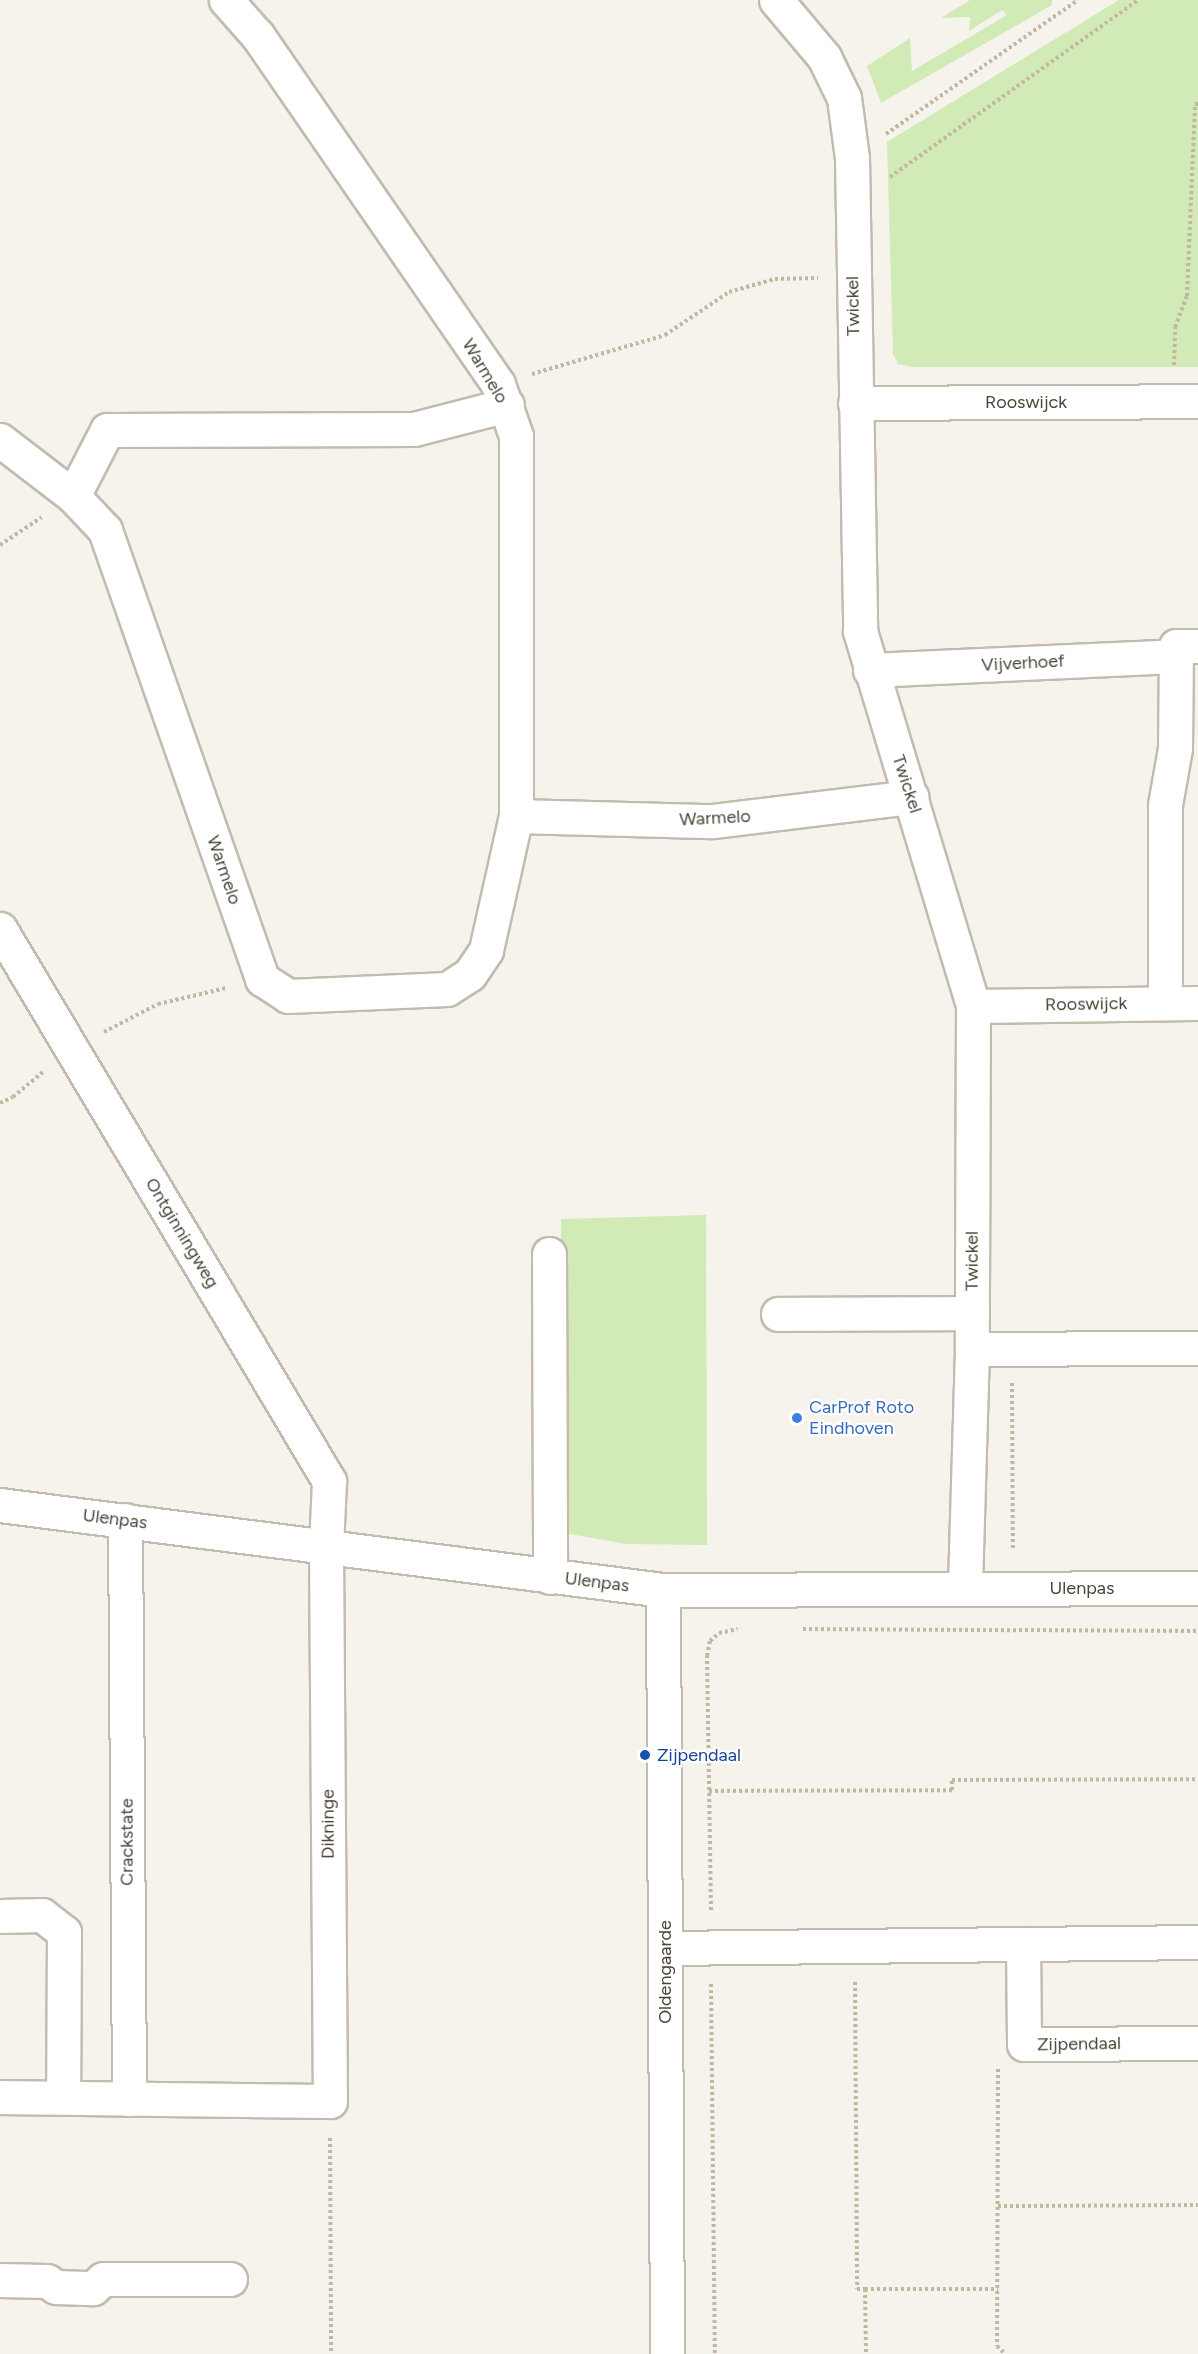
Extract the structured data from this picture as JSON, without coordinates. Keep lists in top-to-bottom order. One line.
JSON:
{"streets":{"street":["Twickel","Warmelo","Rooswijck","Vijverhoef","Ontginningweg","Ulenpas","Dikninge","Crackstate","Oldengaarde","Zijpendaal"]},"crossings":[["Twickel","Warmelo"],["Twickel","Rooswijck"],["Twickel","Vijverhoef"],["Twickel","Ulenpas"],["Rooswijck","Vijverhoef"],["Ontginningweg","Ulenpas"],["Ontginningweg","Dikninge"],["Ulenpas","Dikninge"],["Ulenpas","Crackstate"],["Ulenpas","Oldengaarde"]],"places":["CarProf Roto Eindhoven","Zijpendaal"]}
